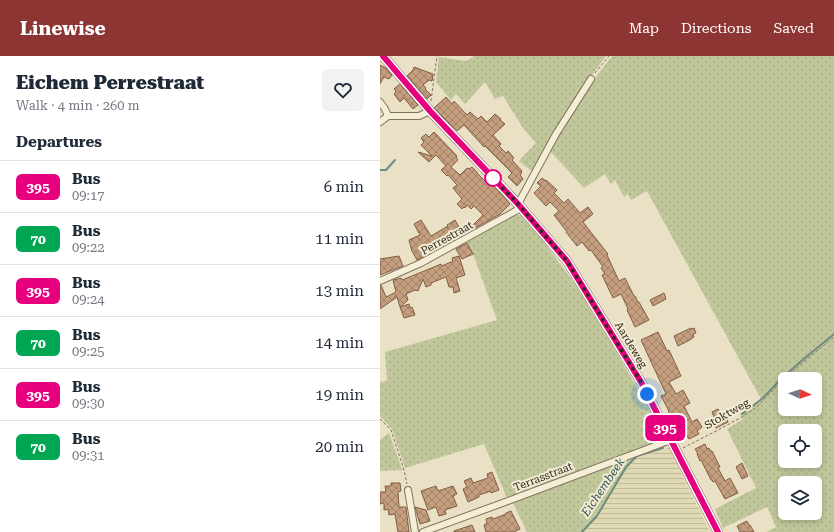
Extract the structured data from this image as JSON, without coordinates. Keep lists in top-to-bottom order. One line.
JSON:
{"streets":{"street":["Perrestraat","Aardeweg","Terrasstraat"],"path":["Stoktweg"]},"crossings":[["Perrestraat","Aardeweg"],["Aardeweg","Stoktweg"],["Aardeweg","Terrasstraat"]],"water":["Eichembeek"],"lines":["bus line 395"],"north":"right","page":{"header":"Linewise","nav":["Map","Directions","Saved"],"heading":[["Eichem Perrestraat","Walk · 4 min · 260 m"],"Departures"],"on_map":"395","list":[{"mark":"395","name":"Bus","note":"09:17","value":"6 min"},{"mark":"70","name":"Bus","note":"09:22","value":"11 min"},{"mark":"395","name":"Bus","note":"09:24","value":"13 min"},{"mark":"70","name":"Bus","note":"09:25","value":"14 min"},{"mark":"395","name":"Bus","note":"09:30","value":"19 min"},{"mark":"70","name":"Bus","note":"09:31","value":"20 min"}]}}
